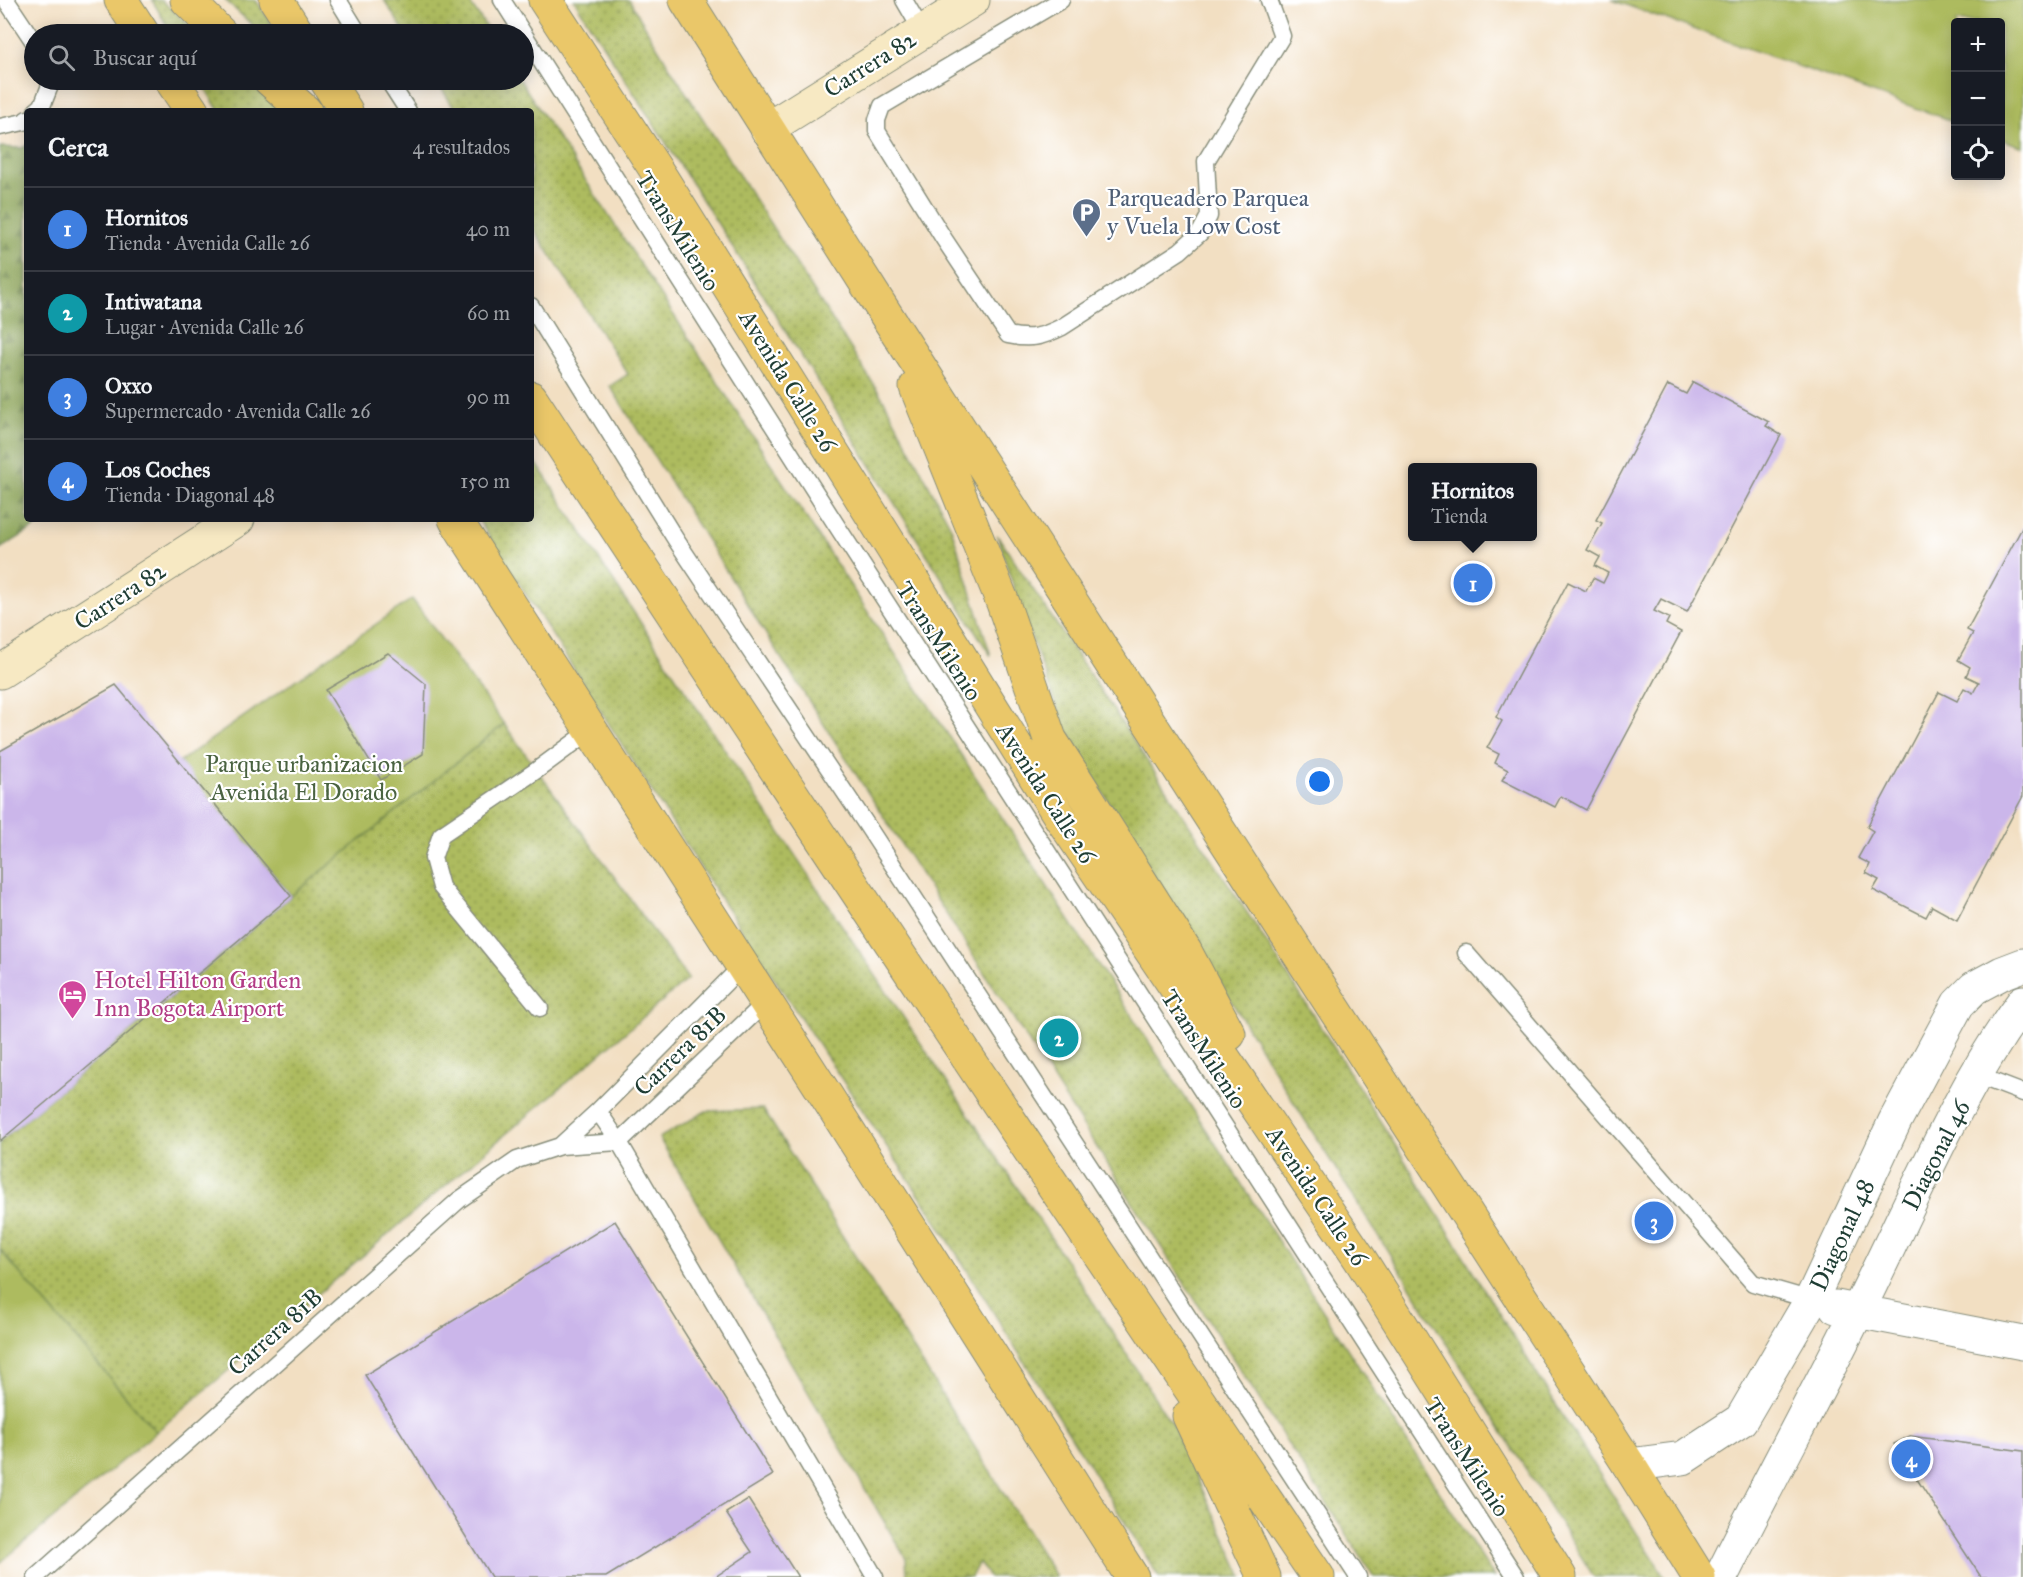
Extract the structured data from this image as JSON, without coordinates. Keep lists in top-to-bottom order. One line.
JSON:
{"streets":{"main road":["Avenida Calle 26"],"street":["Carrera 82","Diagonal 46","Diagonal 48"],"lane":["TransMilenio","Carrera 81B"]},"crossings":[["Diagonal 46","Diagonal 48"]],"parks":["Parque urbanizacion Avenida El Dorado"],"places":{"parking":["Parqueadero Parquea y Vuela Low Cost"],"hotel":["Hotel Hilton Garden Inn Bogota Airport"]},"page":{"map_buttons":["+","−"],"search":"Buscar aquí","heading":["Cerca","4 resultados"],"list":[{"mark":"1","name":"Hornitos","note":"Tienda · Avenida Calle 26","value":"40 m"},{"mark":"2","name":"Intiwatana","note":"Lugar · Avenida Calle 26","value":"60 m"},{"mark":"3","name":"Oxxo","note":"Supermercado · Avenida Calle 26","value":"90 m"},{"mark":"4","name":"Los Coches","note":"Tienda · Diagonal 48","value":"150 m"}],"popup":["Hornitos","Tienda"],"pins":["1","2","3","4"]}}
